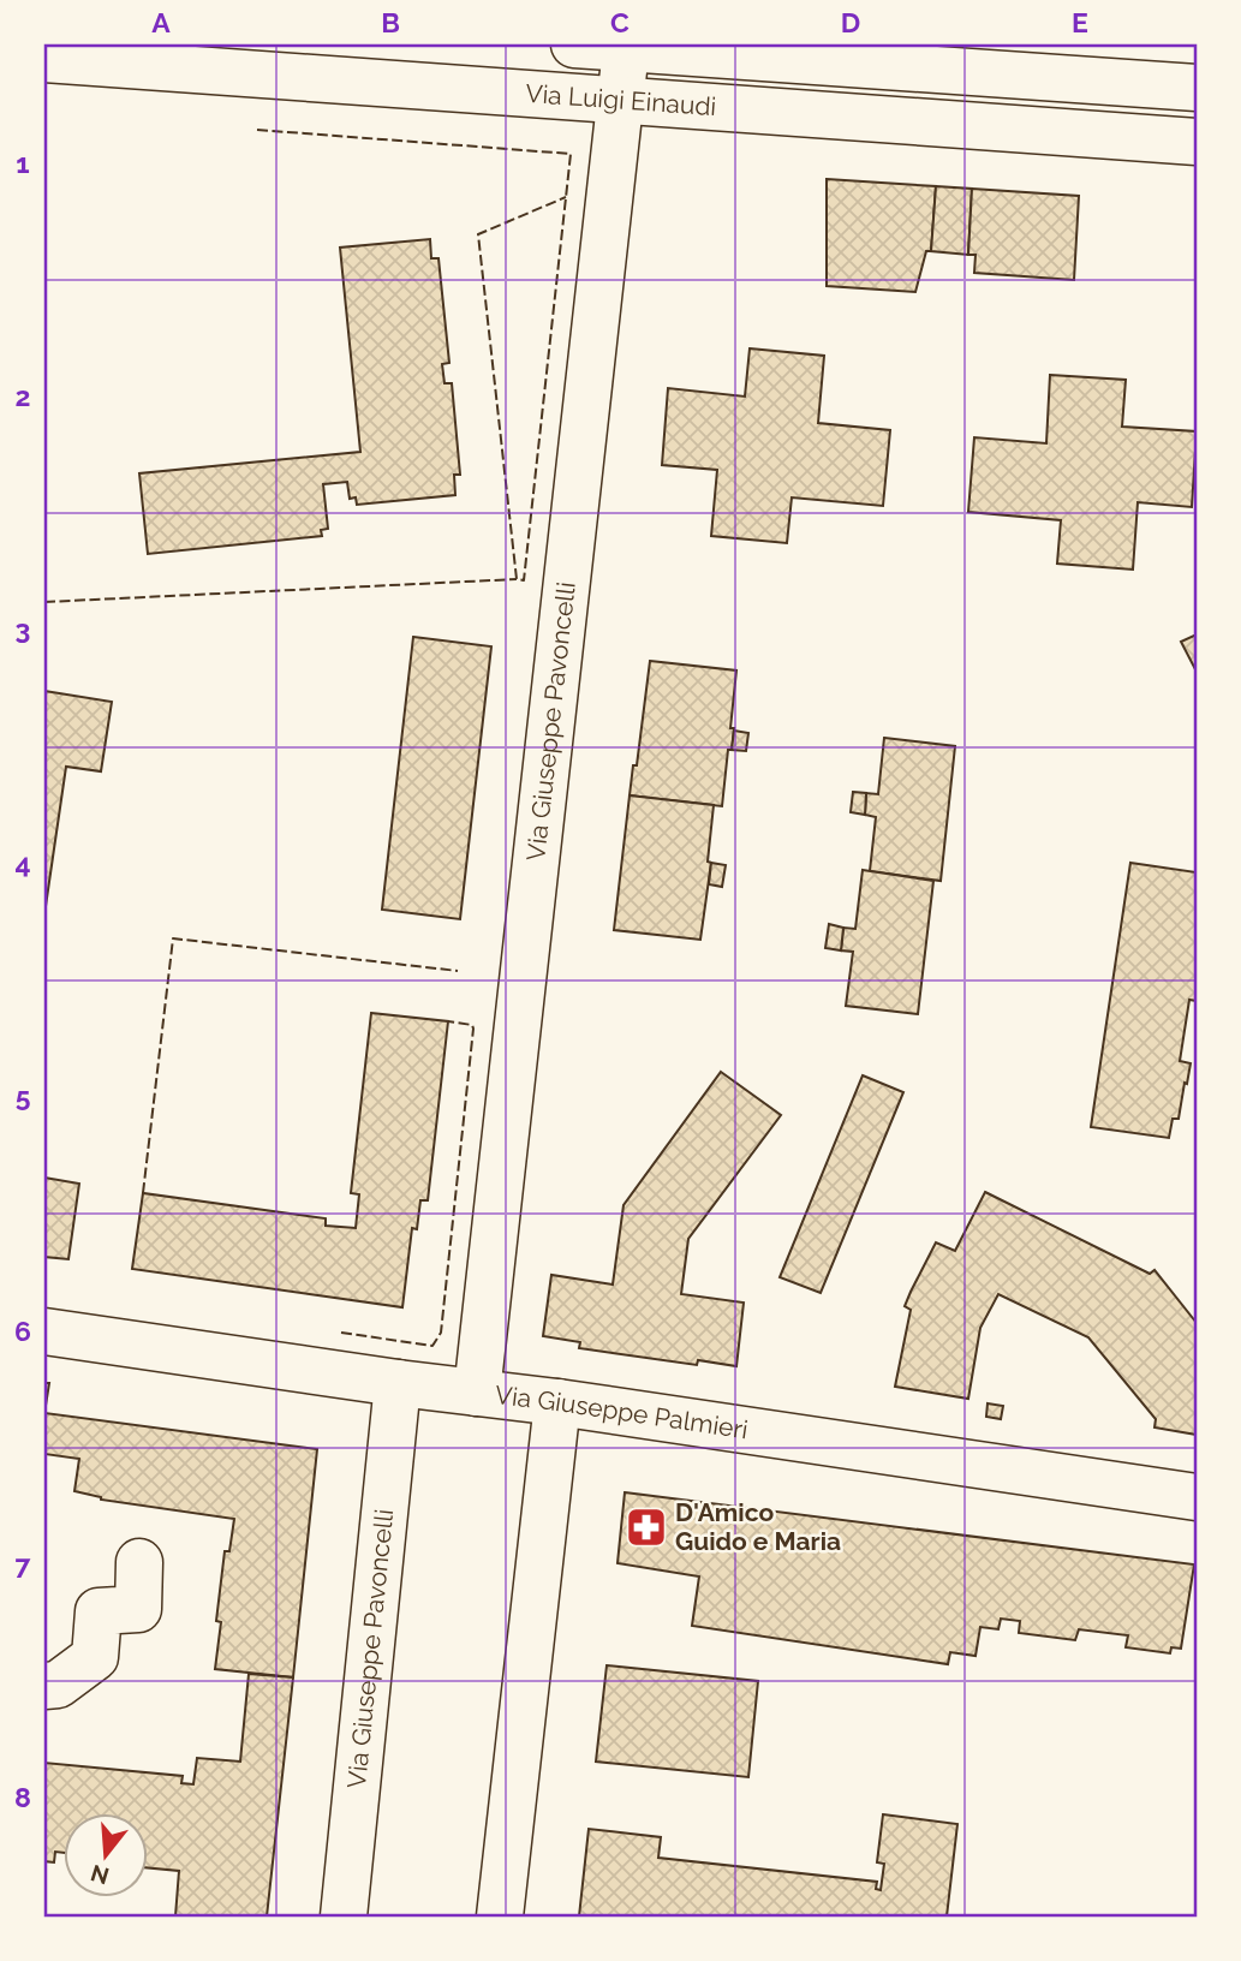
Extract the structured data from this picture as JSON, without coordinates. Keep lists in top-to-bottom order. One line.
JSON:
{"streets":{"street":["Via Luigi Einaudi","Via Giuseppe Pavoncelli","Via Giuseppe Palmieri"]},"crossings":[["Via Luigi Einaudi","Via Giuseppe Pavoncelli"],["Via Giuseppe Pavoncelli","Via Giuseppe Palmieri"]],"places":{"pharmacy":["D'Amico Guido e Maria"]},"north":"bottom","grid":{"columns":["A","B","C","D","E"],"rows":["1","2","3","4","5","6","7","8"]}}
